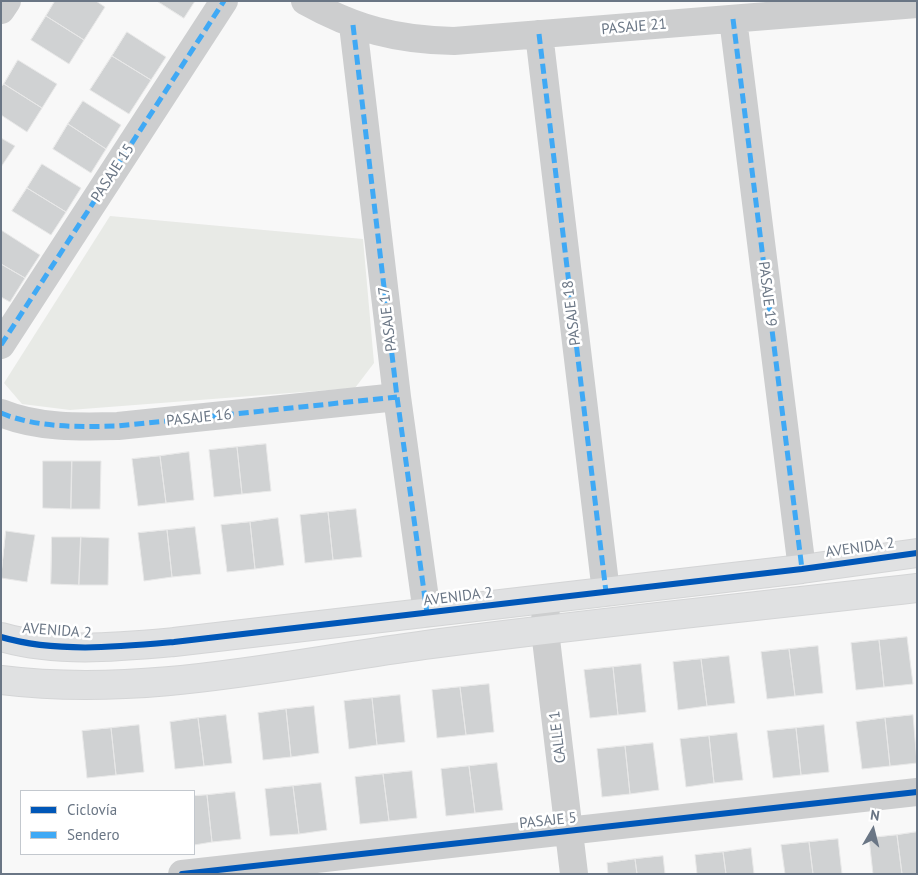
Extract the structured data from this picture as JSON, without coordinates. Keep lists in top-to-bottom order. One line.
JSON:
{"streets":{"street":["PASAJE 21","PASAJE 15","PASAJE 19","PASAJE 18","PASAJE 17","PASAJE 16","AVENIDA 2","CALLE 1","PASAJE 5"]},"crossings":[["PASAJE 21","PASAJE 19"],["PASAJE 21","PASAJE 18"],["PASAJE 21","PASAJE 17"],["PASAJE 19","AVENIDA 2"],["PASAJE 18","AVENIDA 2"],["PASAJE 17","PASAJE 16"],["PASAJE 17","AVENIDA 2"],["AVENIDA 2","CALLE 1"],["CALLE 1","PASAJE 5"]],"legend":["Ciclovía","Sendero"],"north":"top"}
